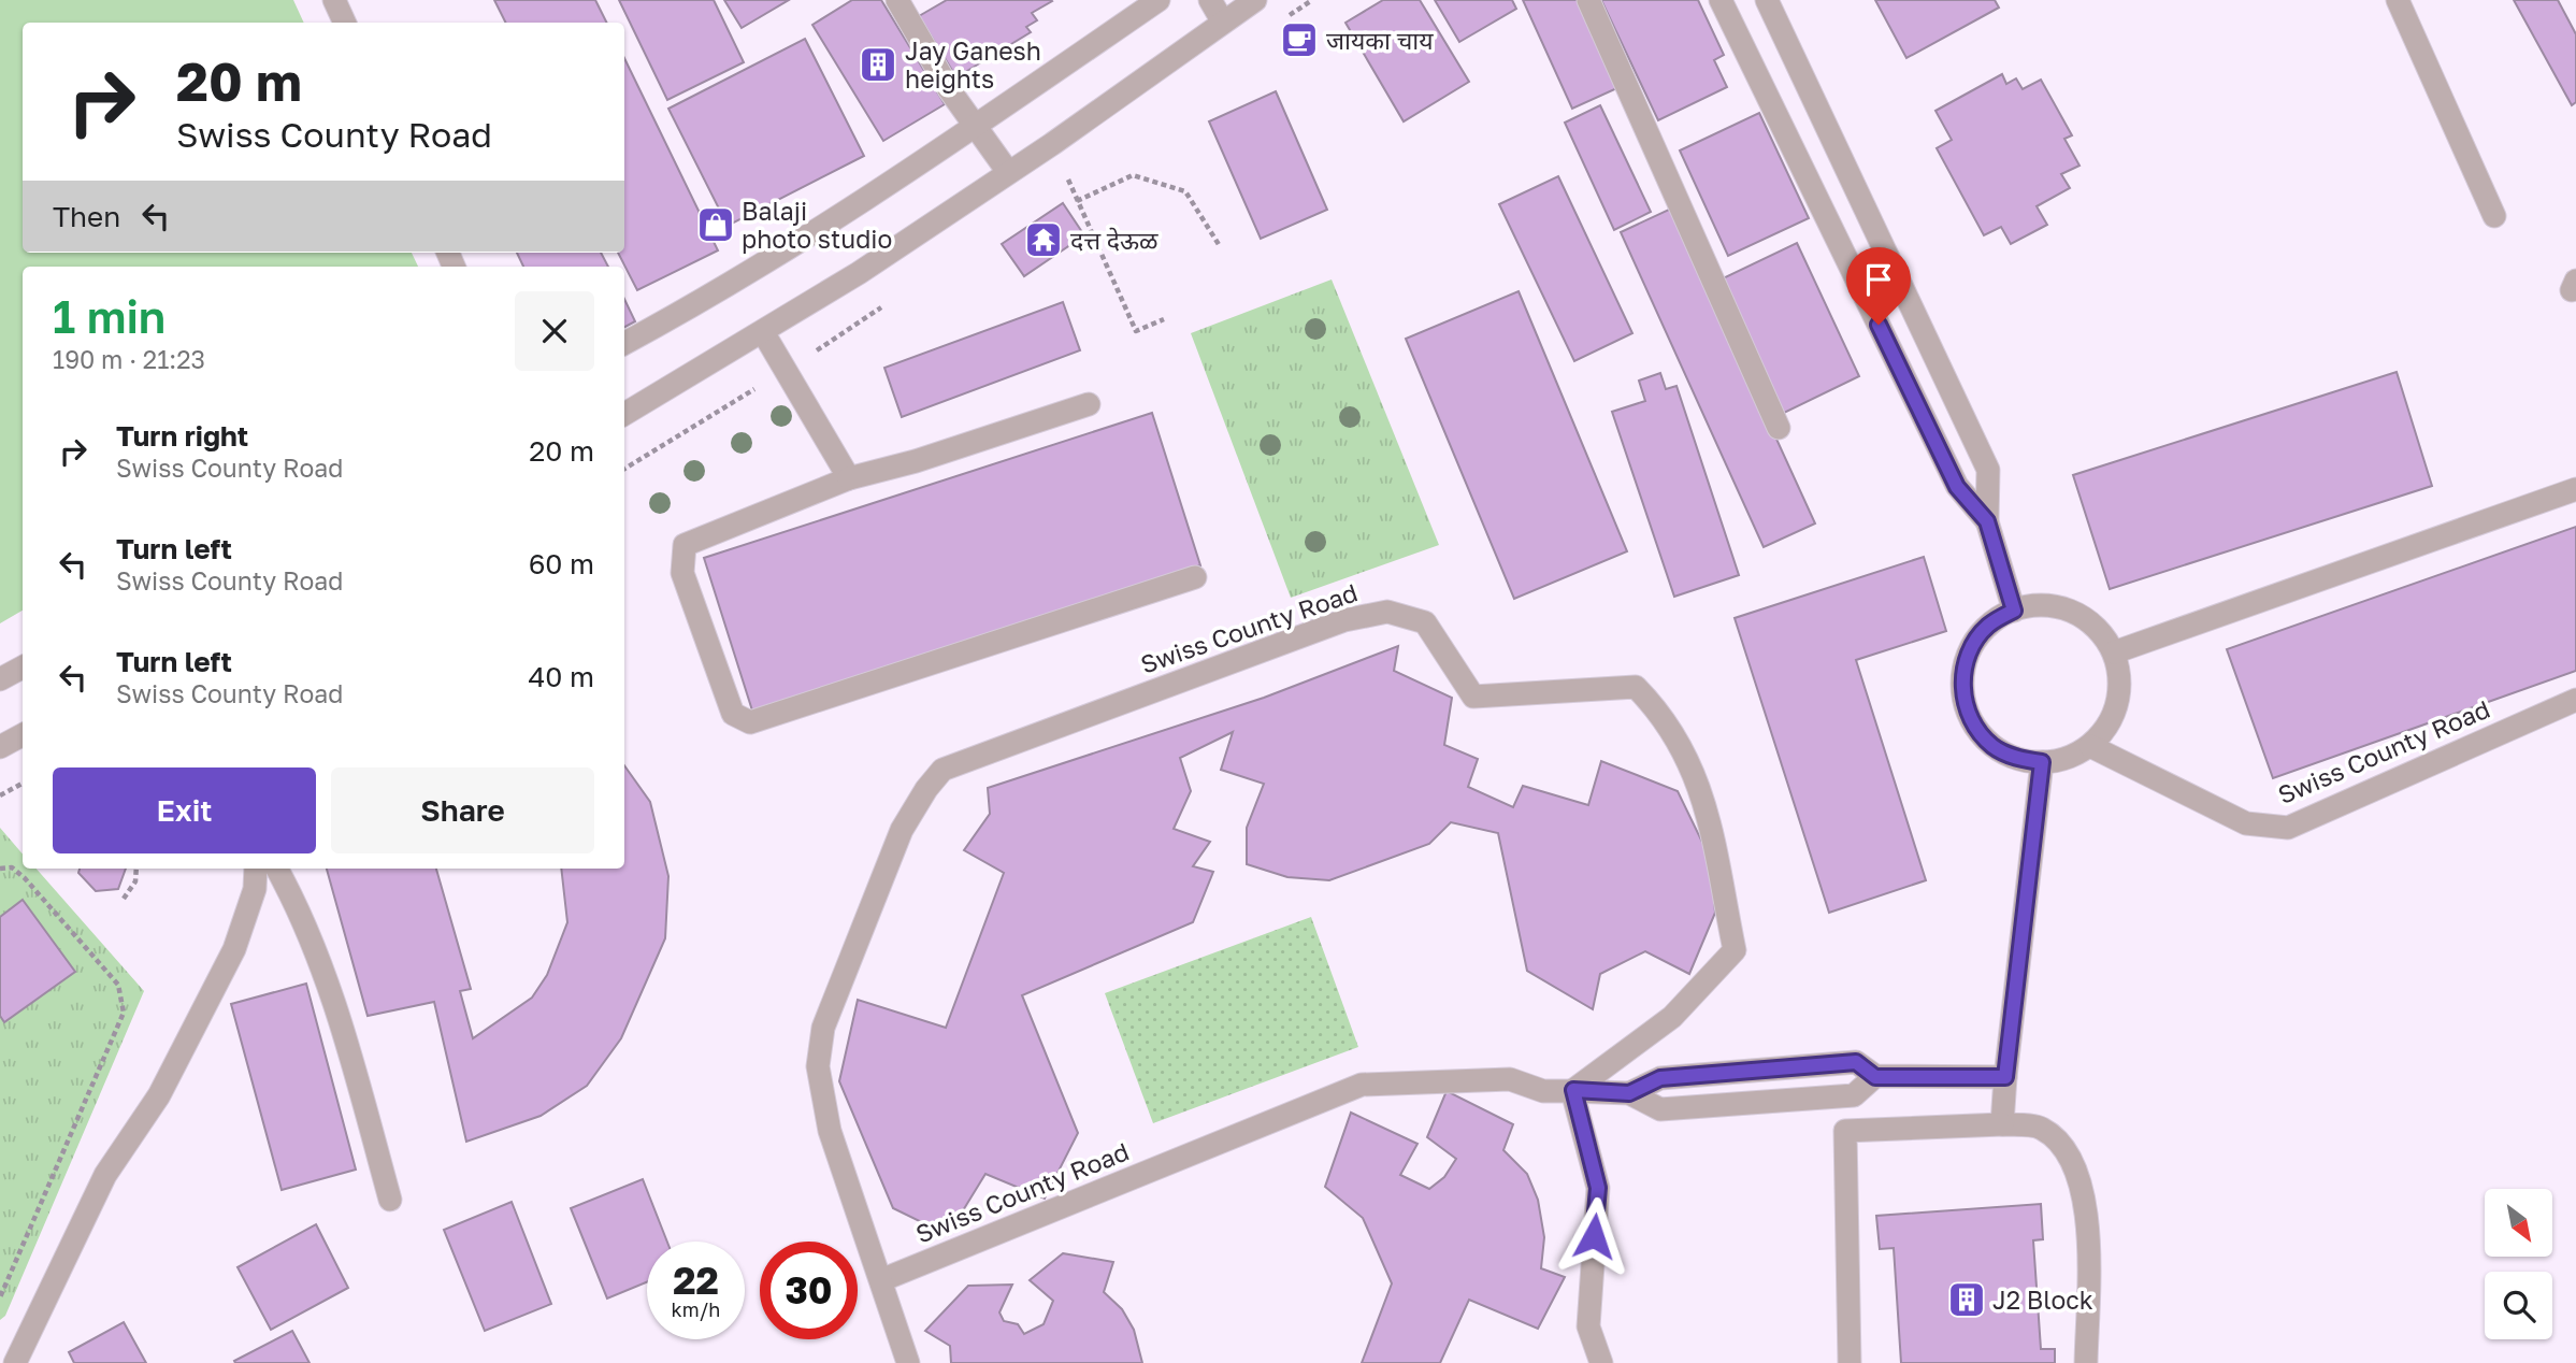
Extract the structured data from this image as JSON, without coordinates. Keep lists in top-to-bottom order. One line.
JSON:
{"streets":{"street":["Swiss County Road"]},"places":{"cafe":["जायका चाय"],"building":["Jay Ganesh heights","J2 Block"],"shop":["Balaji photo studio"],"temple":["दत्त देऊळ"]},"north":"bottom right","page":{"turn":["20 m","Swiss County Road"],"then":"Then","heading":["1 min","190 m · 21:23"],"list":[{"name":"Turn right","note":"Swiss County Road","value":"20 m"},{"name":"Turn left","note":"Swiss County Road","value":"60 m"},{"name":"Turn left","note":"Swiss County Road","value":"40 m"}],"buttons":["Exit","Share"],"speed":"22 km/h","limit":"30"}}
